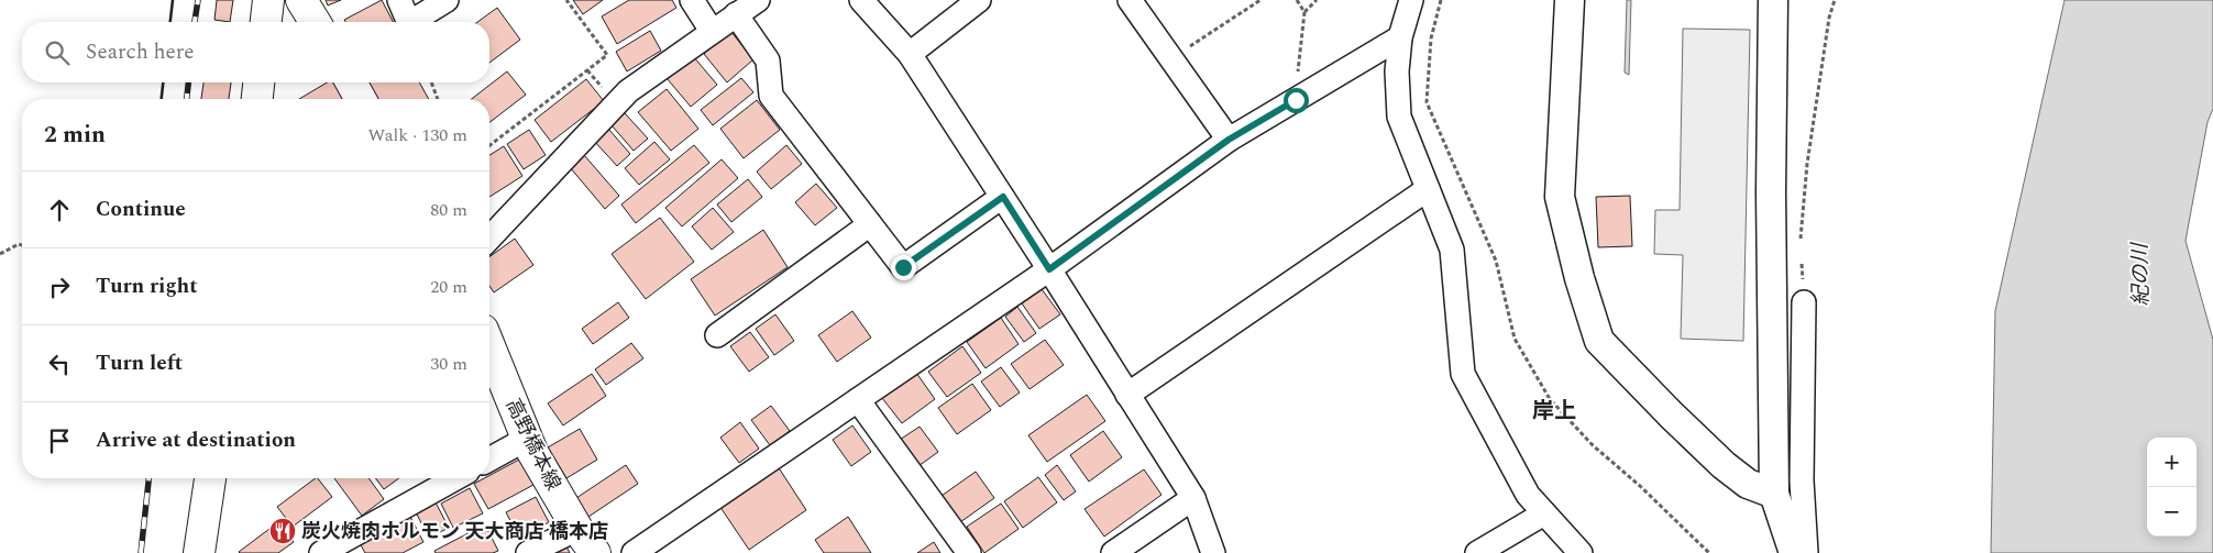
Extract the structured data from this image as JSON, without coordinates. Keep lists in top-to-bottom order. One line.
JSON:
{"streets":{"main road":["高野橋本線"]},"districts":["岸上"],"water":["紀の川"],"places":{"restaurant":["炭火焼肉ホルモン 天大商店 橋本店"]},"page":{"search":"Search here","heading":["2 min","Walk · 130 m"],"list":[["Continue","80 m"],["Turn right","20 m"],["Turn left","30 m"],"Arrive at destination"],"map_buttons":["+","−"]}}
